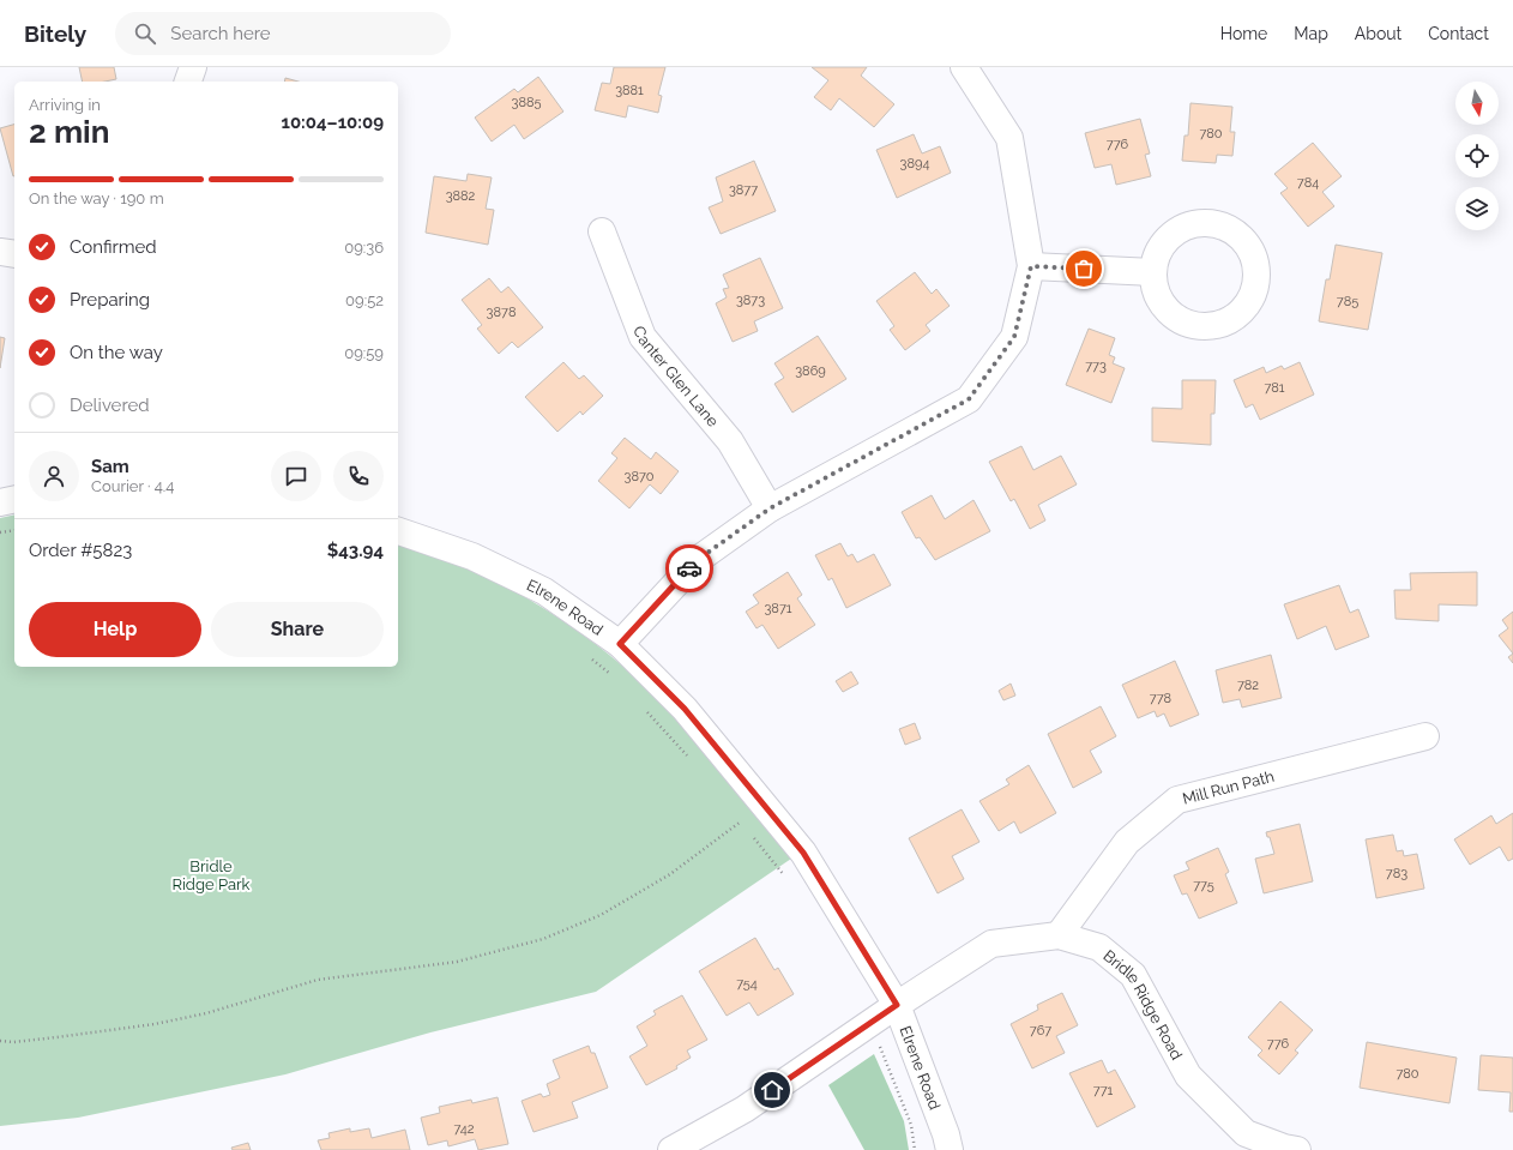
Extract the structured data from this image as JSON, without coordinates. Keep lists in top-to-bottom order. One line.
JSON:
{"streets":{"street":["Canter Glen Lane","Elrene Road","Mill Run Path","Bridle Ridge Road"]},"crossings":[["Elrene Road","Bridle Ridge Road"],["Mill Run Path","Bridle Ridge Road"]],"parks":["Bridle Ridge Park"],"house_numbers":["3881","3885","780","776","3894","784","3877","3882","3873","785","3878","773","3869","781","3870","3871","782","778","783","775","754","767","776","780","771","742"],"north":"bottom","page":{"header":"Bitely","search":"Search here","nav":["Home","Map","About","Contact"],"heading":["2 min","Arriving in","10:04–10:09"],"panel":["Sam","Courier · 4.4","Order #5823","$43.94"],"bar":"On the way · 190 m","list":[["Confirmed","09:36"],["Preparing","09:52"],["On the way","09:59"],"Delivered"],"buttons":["Help","Share"]}}
